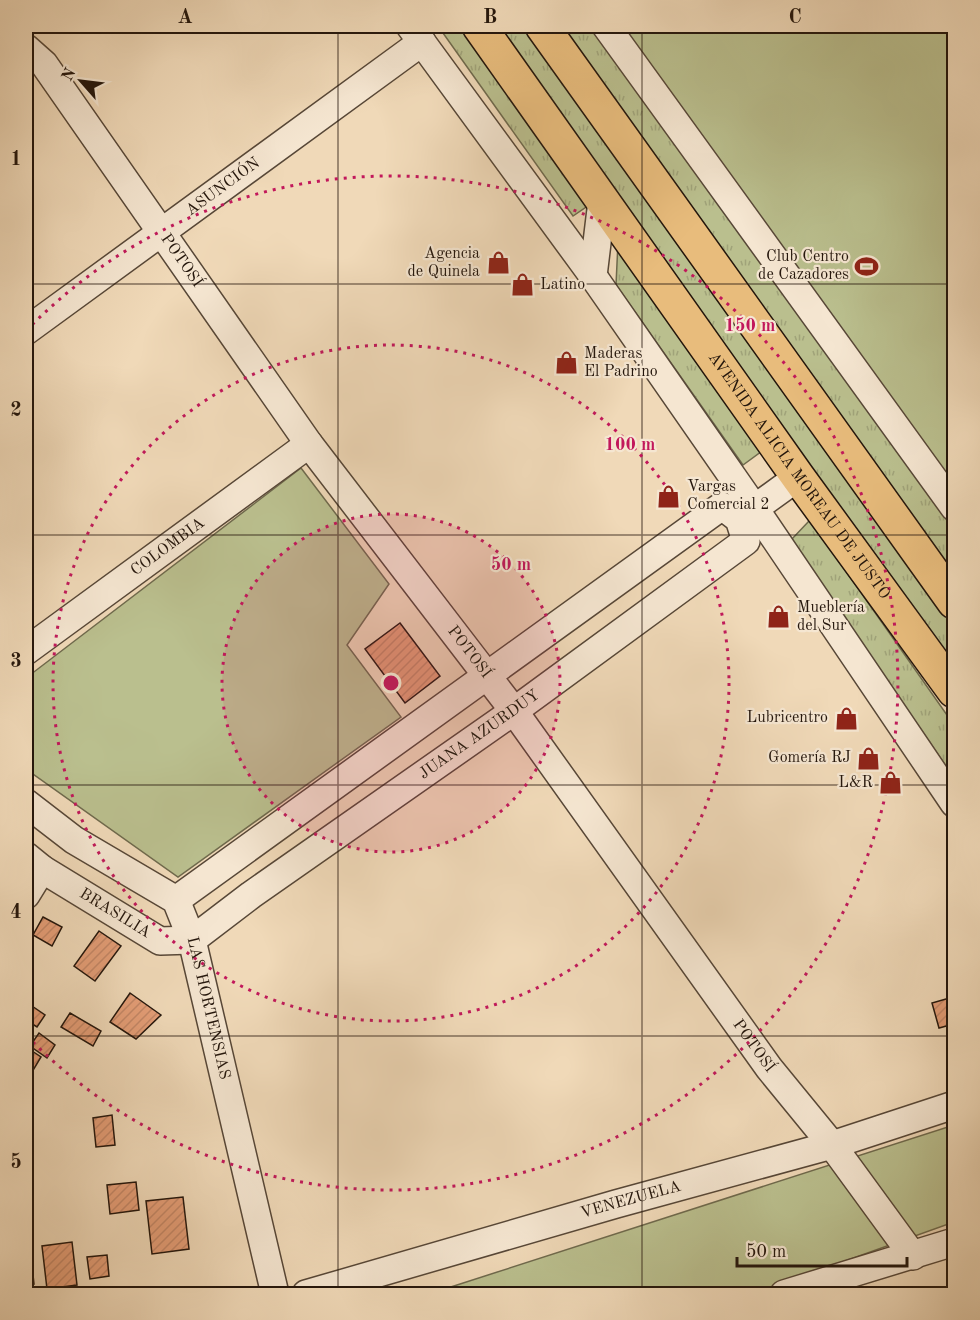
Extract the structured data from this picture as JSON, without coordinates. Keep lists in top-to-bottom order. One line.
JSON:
{"streets":{"main road":["AVENIDA ALICIA MOREAU DE JUSTO"],"street":["ASUNCIÓN","POTOSÍ","COLOMBIA","JUANA AZURDUY","BRASILIA","LAS HORTENSIAS","VENEZUELA"]},"crossings":[["ASUNCIÓN","POTOSÍ"],["POTOSÍ","COLOMBIA"],["POTOSÍ","JUANA AZURDUY"],["POTOSÍ","VENEZUELA"],["JUANA AZURDUY","BRASILIA"],["JUANA AZURDUY","LAS HORTENSIAS"],["BRASILIA","LAS HORTENSIAS"]],"places":{"shop":["Agencia de Quinela","Latino","Maderas El Padrino","Vargas Comercial 2","Mueblería del Sur","Lubricentro","Gomería RJ","L&R"],"sports":["Club Centro de Cazadores"]},"scale_bar":"50 m","north":"top left","grid":{"columns":["A","B","C"],"rows":["1","2","3","4","5"]},"rings":["150 m","100 m","50 m"]}
